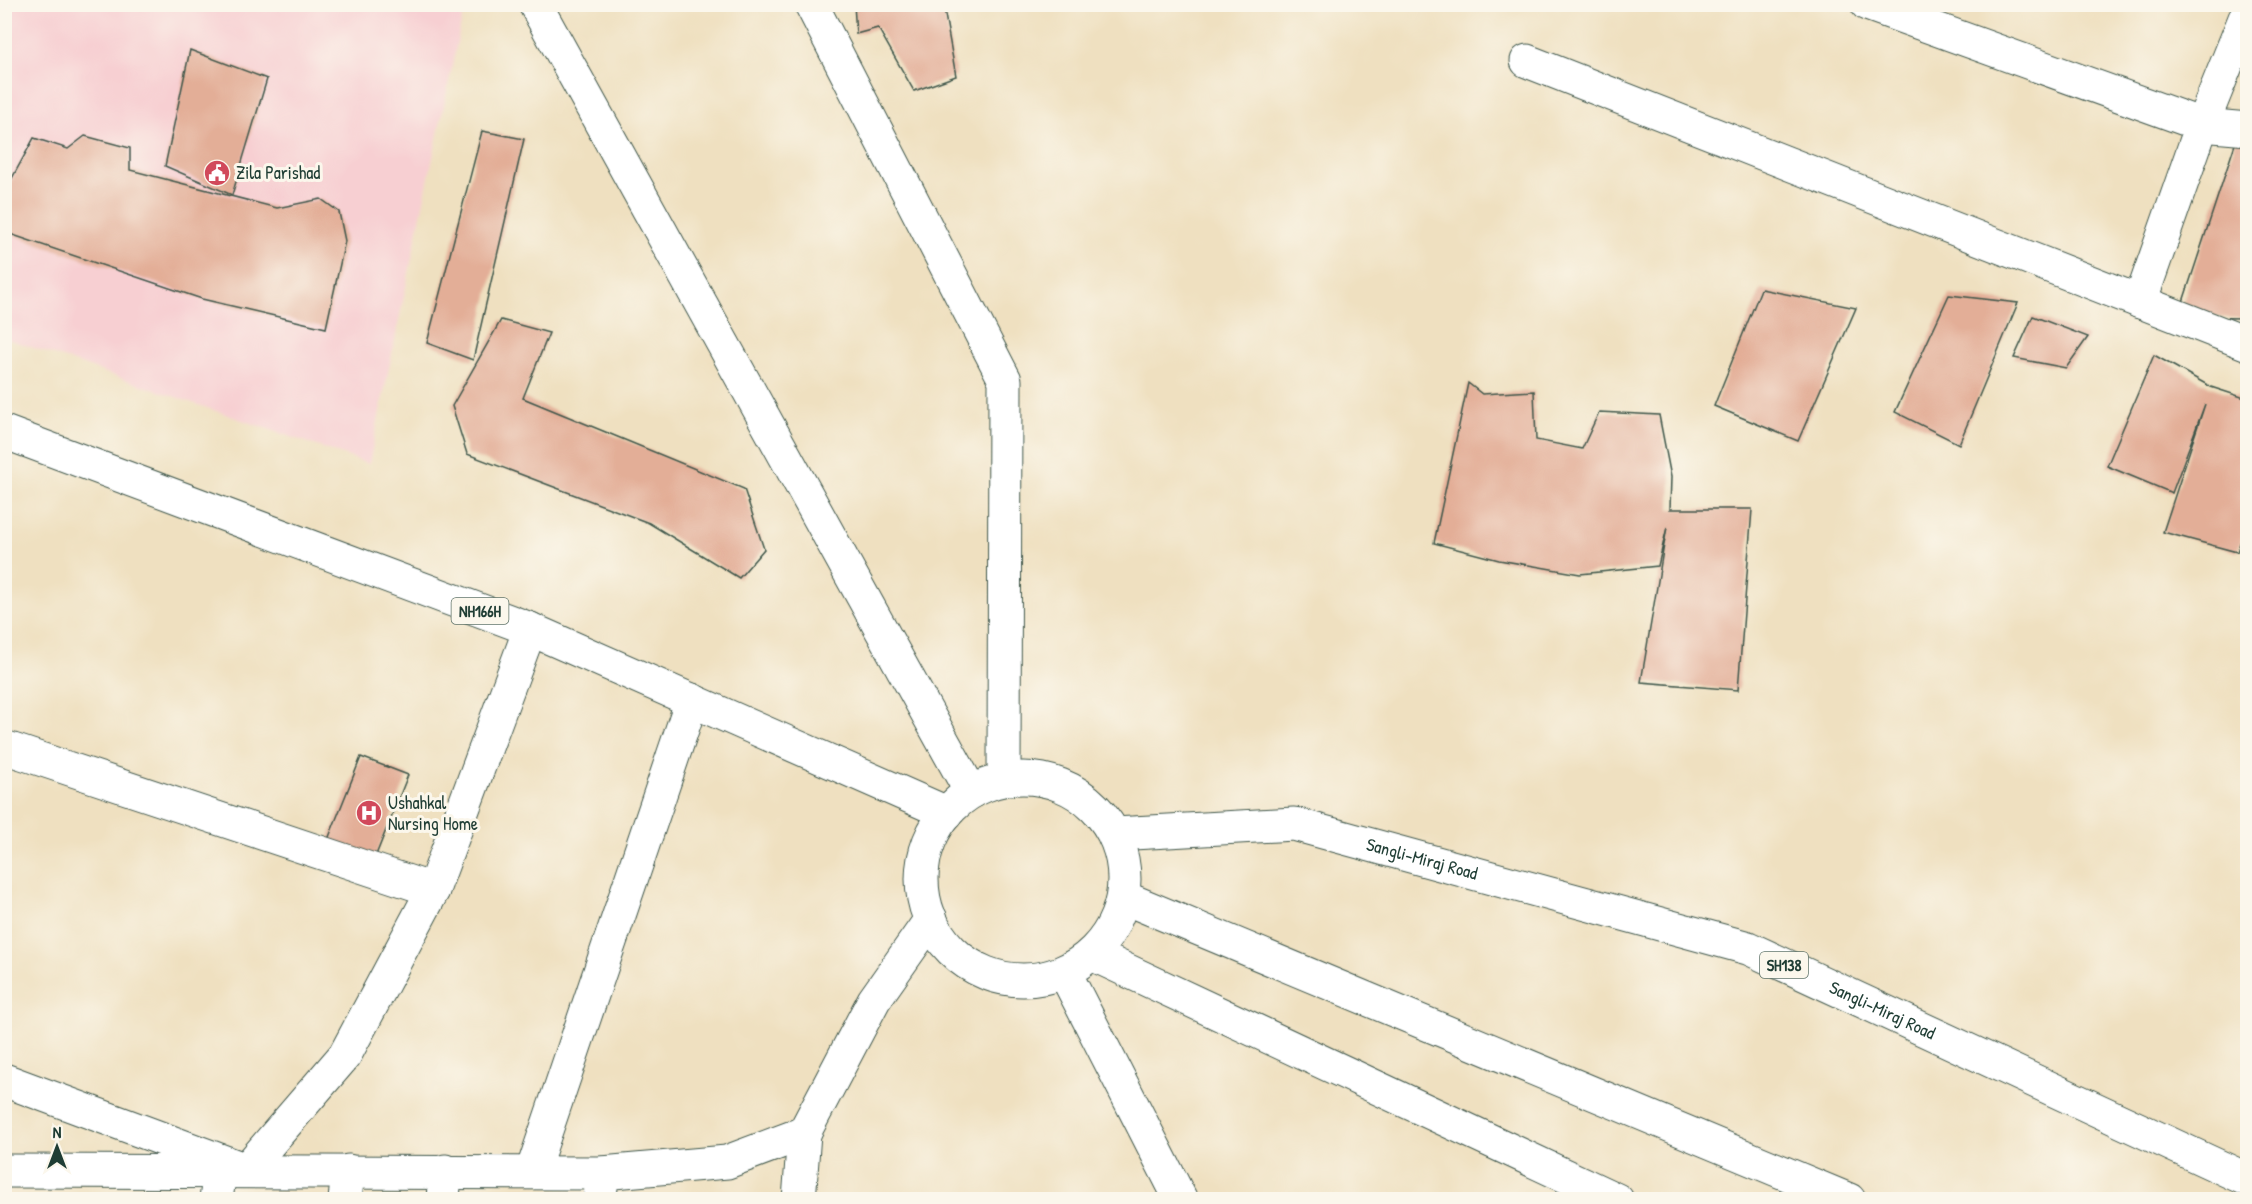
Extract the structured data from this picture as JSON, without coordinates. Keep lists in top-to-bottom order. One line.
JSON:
{"streets":{"main road":["NH166H","Sangli-Miraj Road","SH138"]},"crossings":[["NH166H","Sangli-Miraj Road"]],"places":{"public building":["Zila Parishad"],"hospital":["Ushahkal Nursing Home"]},"north":"top"}
